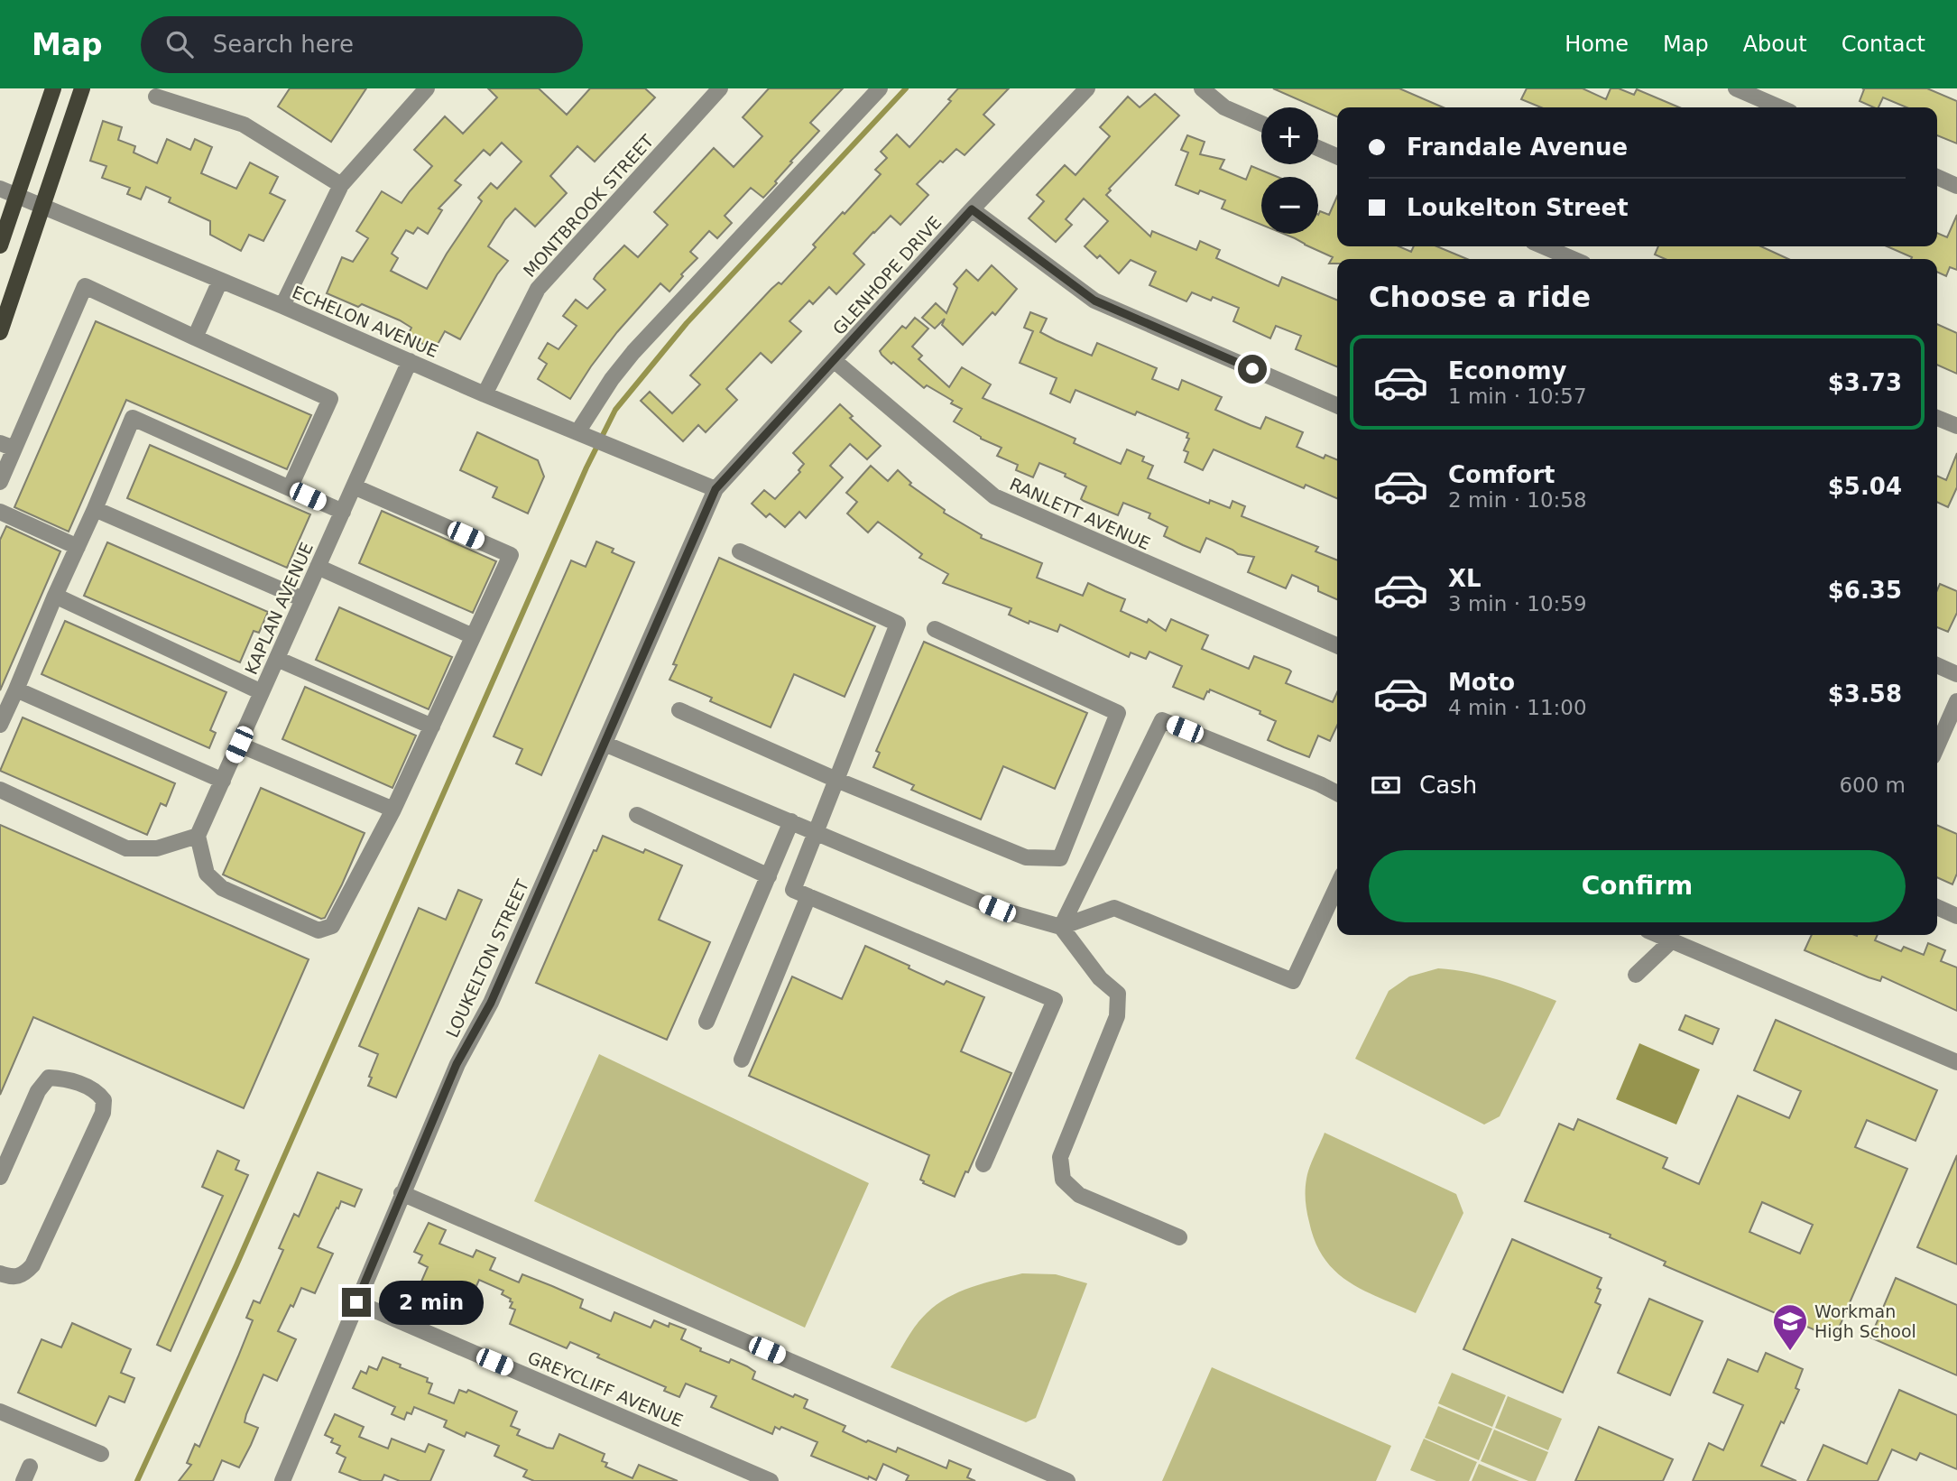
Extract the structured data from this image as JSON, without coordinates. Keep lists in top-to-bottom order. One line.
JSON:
{"streets":{"street":["MONTBROOK STREET","GLENHOPE DRIVE","ECHELON AVENUE","RANLETT AVENUE","KAPLAN AVENUE","LOUKELTON STREET","GREYCLIFF AVENUE"]},"crossings":[["MONTBROOK STREET","ECHELON AVENUE"],["GLENHOPE DRIVE","ECHELON AVENUE"],["GLENHOPE DRIVE","RANLETT AVENUE"],["GLENHOPE DRIVE","LOUKELTON STREET"],["ECHELON AVENUE","KAPLAN AVENUE"],["ECHELON AVENUE","LOUKELTON STREET"],["LOUKELTON STREET","GREYCLIFF AVENUE"]],"places":{"school or university":["Workman High School"]},"page":{"header":"Map","search":"Search here","nav":["Home","Map","About","Contact"],"map_buttons":["+","−"],"banner":["Frandale Avenue","Loukelton Street"],"heading":"Choose a ride","list":[{"name":"Economy","note":"1 min · 10:57","value":"$3.73"},{"name":"Comfort","note":"2 min · 10:58","value":"$5.04"},{"name":"XL","note":"3 min · 10:59","value":"$6.35"},{"name":"Moto","note":"4 min · 11:00","value":"$3.58"}],"pay":["Cash","600 m"],"buttons":"Confirm","bubble":"2 min"}}
